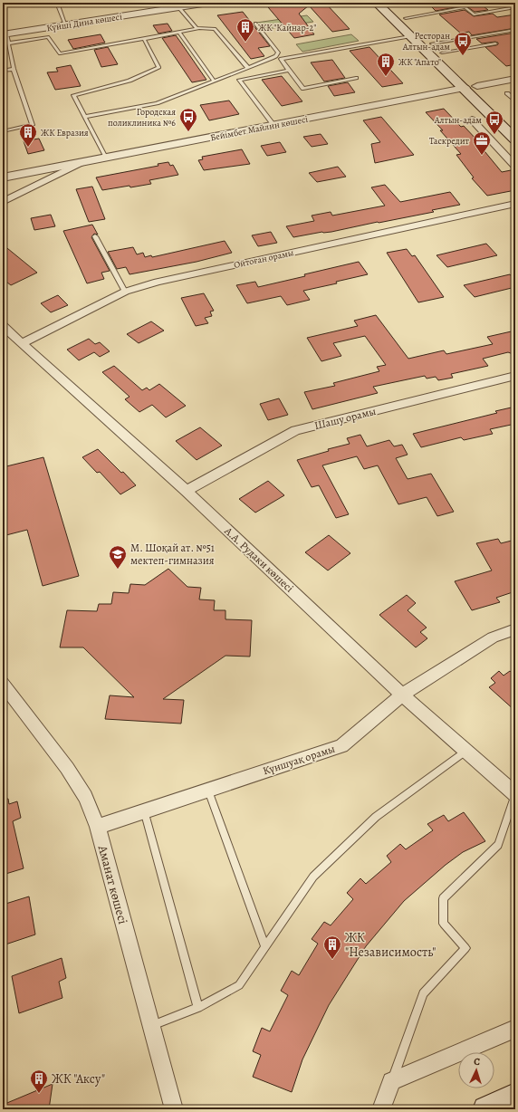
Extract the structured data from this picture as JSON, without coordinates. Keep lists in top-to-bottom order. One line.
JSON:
{"streets":{"main road":["Бейімбет Майлин көшесі"],"street":["Күйші Дина көшесі","Ойтоған орамы","Шашу орамы","А.А. Рудаки көшесі","Күншуақ орамы","Аманат көшесі"]},"crossings":[["Ойтоған орамы","А.А. Рудаки көшесі"],["Шашу орамы","А.А. Рудаки көшесі"],["А.А. Рудаки көшесі","Күншуақ орамы"],["Күншуақ орамы","Аманат көшесі"]],"places":{"building":["ЖК \"Кайнар-2\"","ЖК \"Апато\"","ЖК Евразия","ЖК \"Независимость\"","ЖК \"Аксу\""],"bus stop":["Ресторан Алтын-адам","Городская поликлиника №6","Алтын-адам"],"office":["Таскредит"],"school or university":["М. Шоқай ат. №51 мектеп-гимназия"]},"north":"top"}
